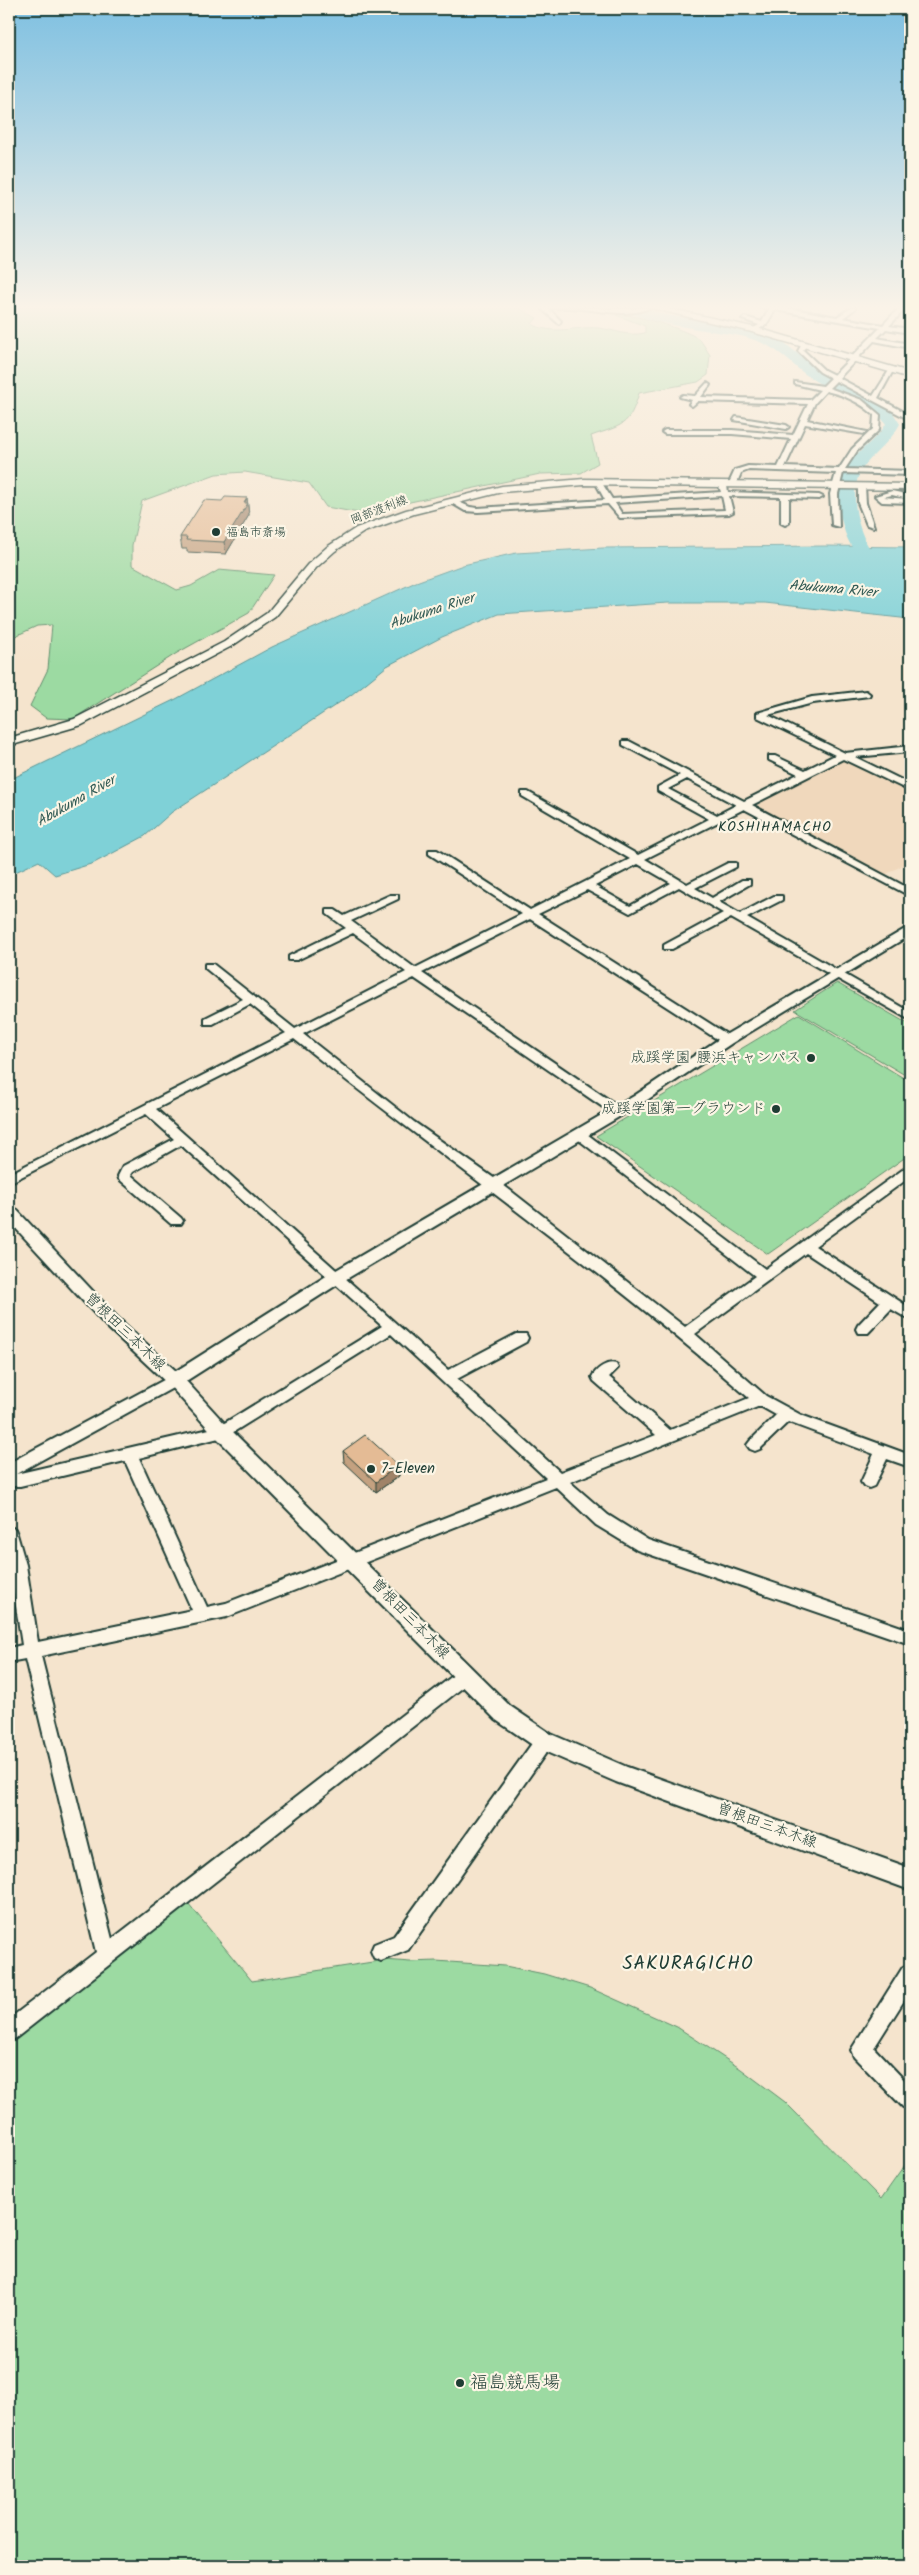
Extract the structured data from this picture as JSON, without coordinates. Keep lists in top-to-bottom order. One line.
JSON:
{"streets":{"main road":["岡部渡利線"],"street":["曽根田三本木線"]},"districts":["KOSHIHAMACHO","SAKURAGICHO"],"water":["Abukuma River"],"places":["福島市斎場","成蹊学園 腰浜キャンパス","成蹊学園第一グラウンド","7-Eleven","福島競馬場"]}
